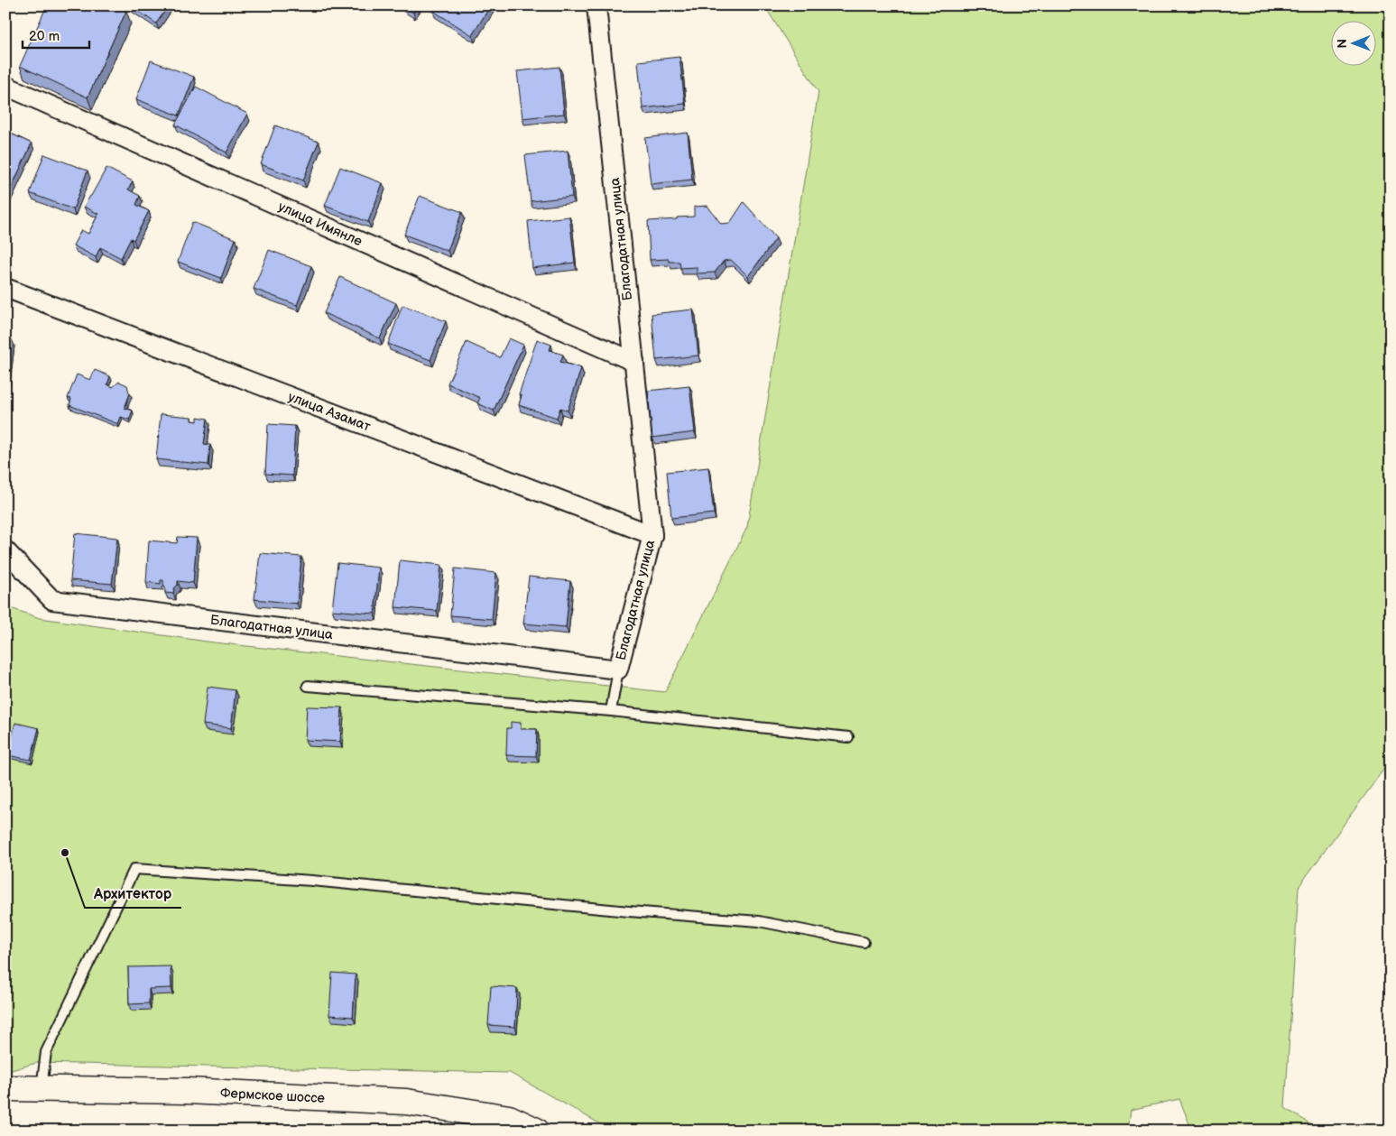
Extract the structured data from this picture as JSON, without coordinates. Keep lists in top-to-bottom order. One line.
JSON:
{"streets":{"street":["улица Имянле","Благодатная улица","улица Азамат","Фермское шоссе"]},"crossings":[["улица Имянле","Благодатная улица"],["Благодатная улица","улица Азамат"]],"places":["Архитектор"],"scale_bar":"20 m","north":"left"}
